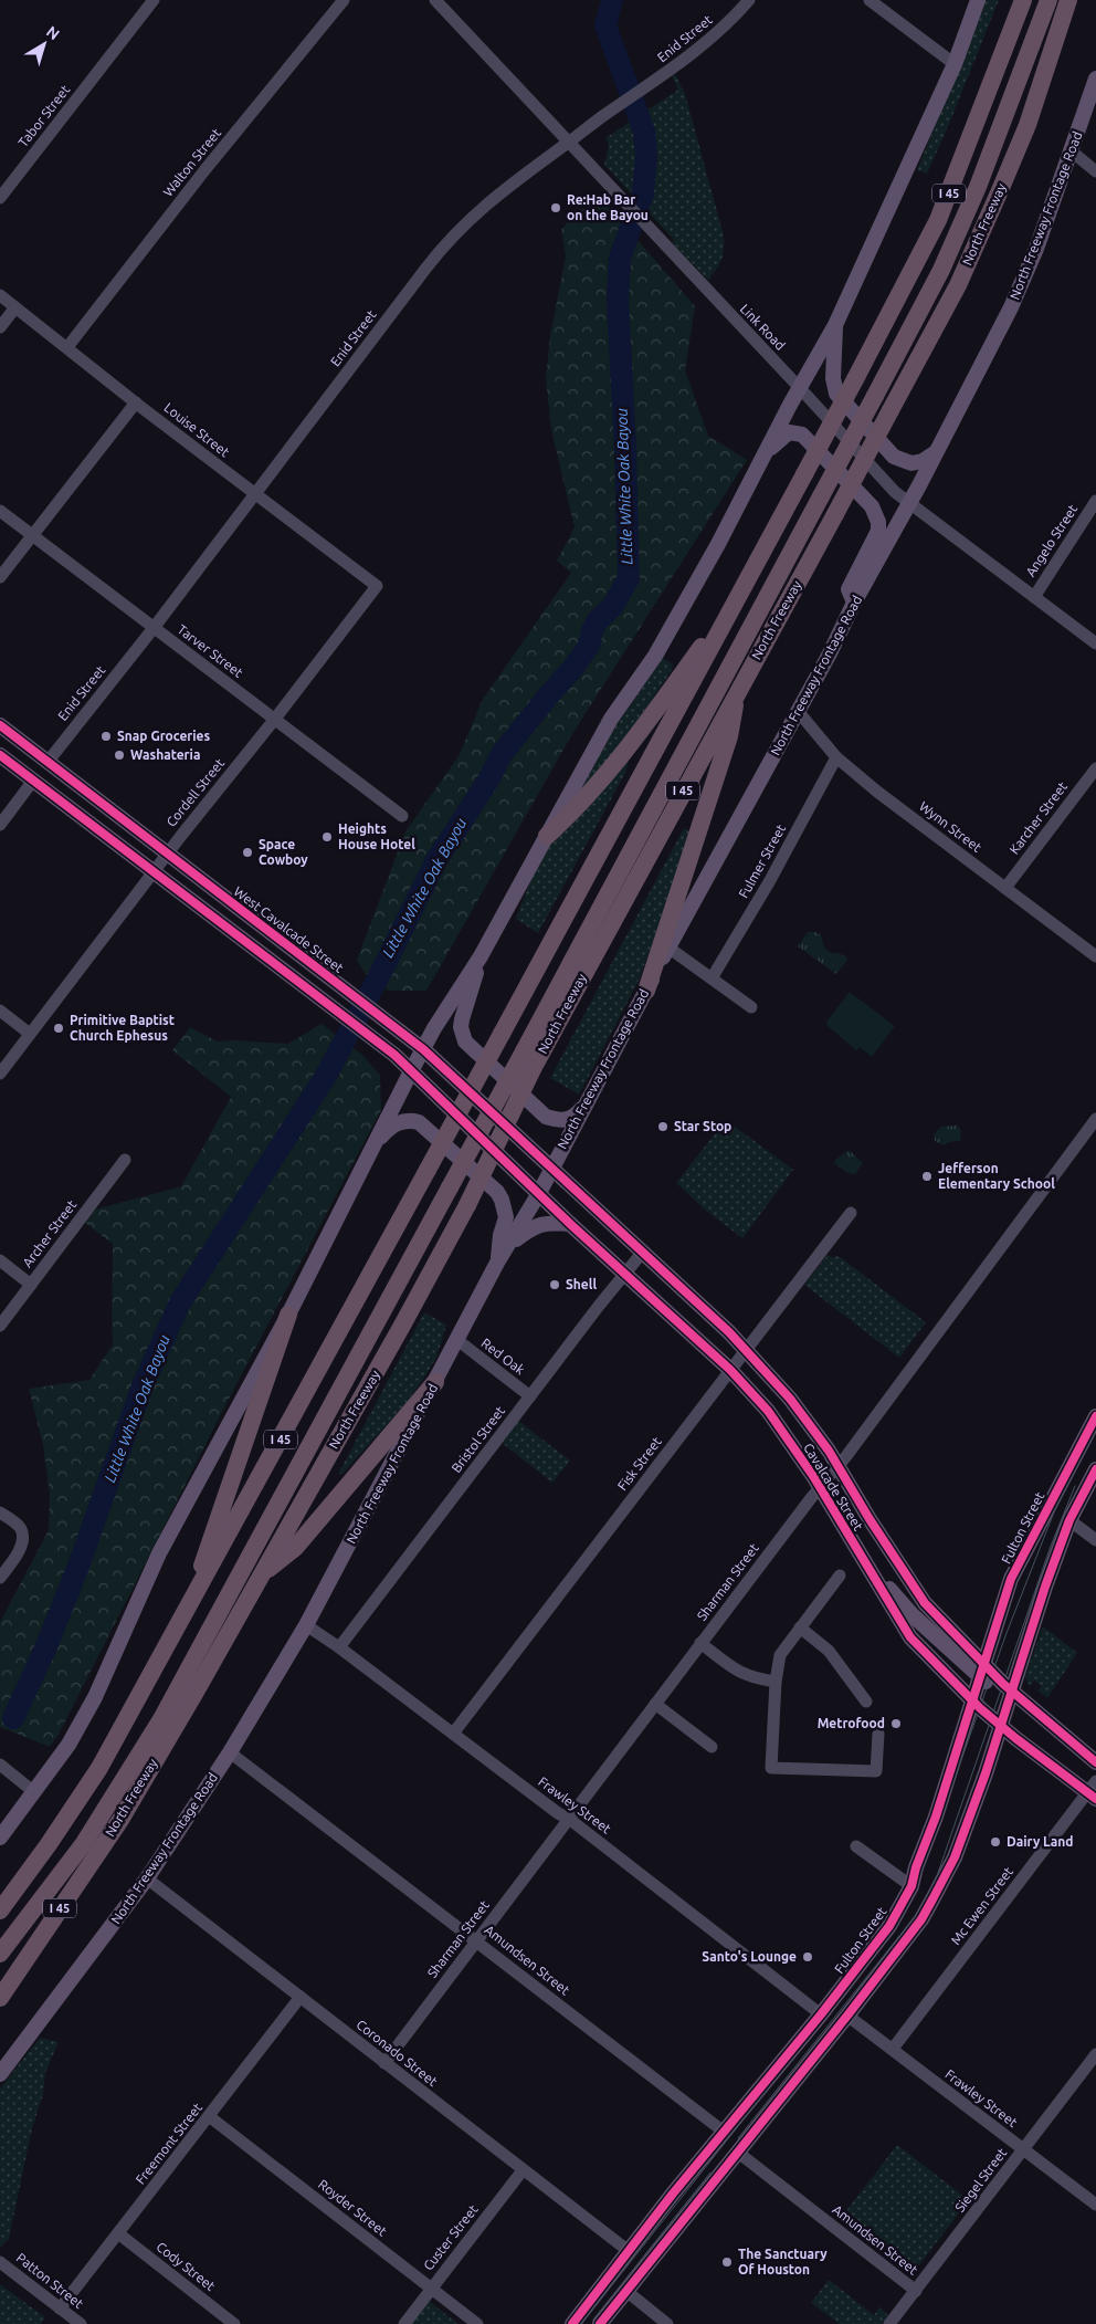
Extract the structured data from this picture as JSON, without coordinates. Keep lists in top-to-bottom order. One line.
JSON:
{"streets":{"highway":["I 45","North Freeway"],"main road":["North Freeway Frontage Road","West Cavalcade Street","Cavalcade Street","Fulton Street"],"street":["Enid Street","Tabor Street","Walton Street","Link Road","Louise Street","Angelo Street","Tarver Street","Cordell Street","Karcher Street","Wynn Street","Fulmer Street","Archer Street","Red Oak","Bristol Street","Fisk Street","Sharman Street","Frawley Street","Mc Ewen Street","Amundsen Street","Coronado Street","Freemont Street","Siegel Street","Royder Street","Custer Street","Cody Street","Patton Street"]},"crossings":[["Enid Street","Link Road"],["Enid Street","Louise Street"],["Enid Street","Tarver Street"],["Enid Street","West Cavalcade Street"],["Walton Street","Louise Street"],["North Freeway Frontage Road","Link Road"],["North Freeway Frontage Road","Wynn Street"],["North Freeway Frontage Road","West Cavalcade Street"],["North Freeway Frontage Road","Red Oak"],["North Freeway Frontage Road","Cavalcade Street"],["North Freeway Frontage Road","Frawley Street"],["North Freeway Frontage Road","Amundsen Street"],["North Freeway Frontage Road","Coronado Street"],["Link Road","Angelo Street"],["Louise Street","Cordell Street"],["Tarver Street","Cordell Street"],["Cordell Street","West Cavalcade Street"],["Karcher Street","Wynn Street"],["Wynn Street","Fulmer Street"],["West Cavalcade Street","Cavalcade Street"],["Red Oak","Bristol Street"],["Bristol Street","Cavalcade Street"],["Bristol Street","Frawley Street"],["Fisk Street","Cavalcade Street"],["Fisk Street","Frawley Street"],["Cavalcade Street","Fulton Street"],["Cavalcade Street","Sharman Street"],["Cavalcade Street","Mc Ewen Street"],["Fulton Street","Frawley Street"],["Fulton Street","Amundsen Street"],["Fulton Street","Coronado Street"],["Sharman Street","Frawley Street"],["Sharman Street","Amundsen Street"],["Sharman Street","Coronado Street"],["Frawley Street","Mc Ewen Street"],["Frawley Street","Siegel Street"],["Amundsen Street","Siegel Street"],["Coronado Street","Freemont Street"],["Coronado Street","Custer Street"],["Freemont Street","Royder Street"],["Freemont Street","Cody Street"],["Freemont Street","Patton Street"],["Royder Street","Custer Street"]],"water":["Little White Oak Bayou"],"places":["Re:Hab Bar on the Bayou","Snap Groceries","Washateria","Heights House Hotel","Space Cowboy","Primitive Baptist Church Ephesus","Star Stop","Jefferson Elementary School","Shell","Metrofood","Dairy Land","Santo's Lounge","The Sanctuary Of Houston"],"north":"top right"}
